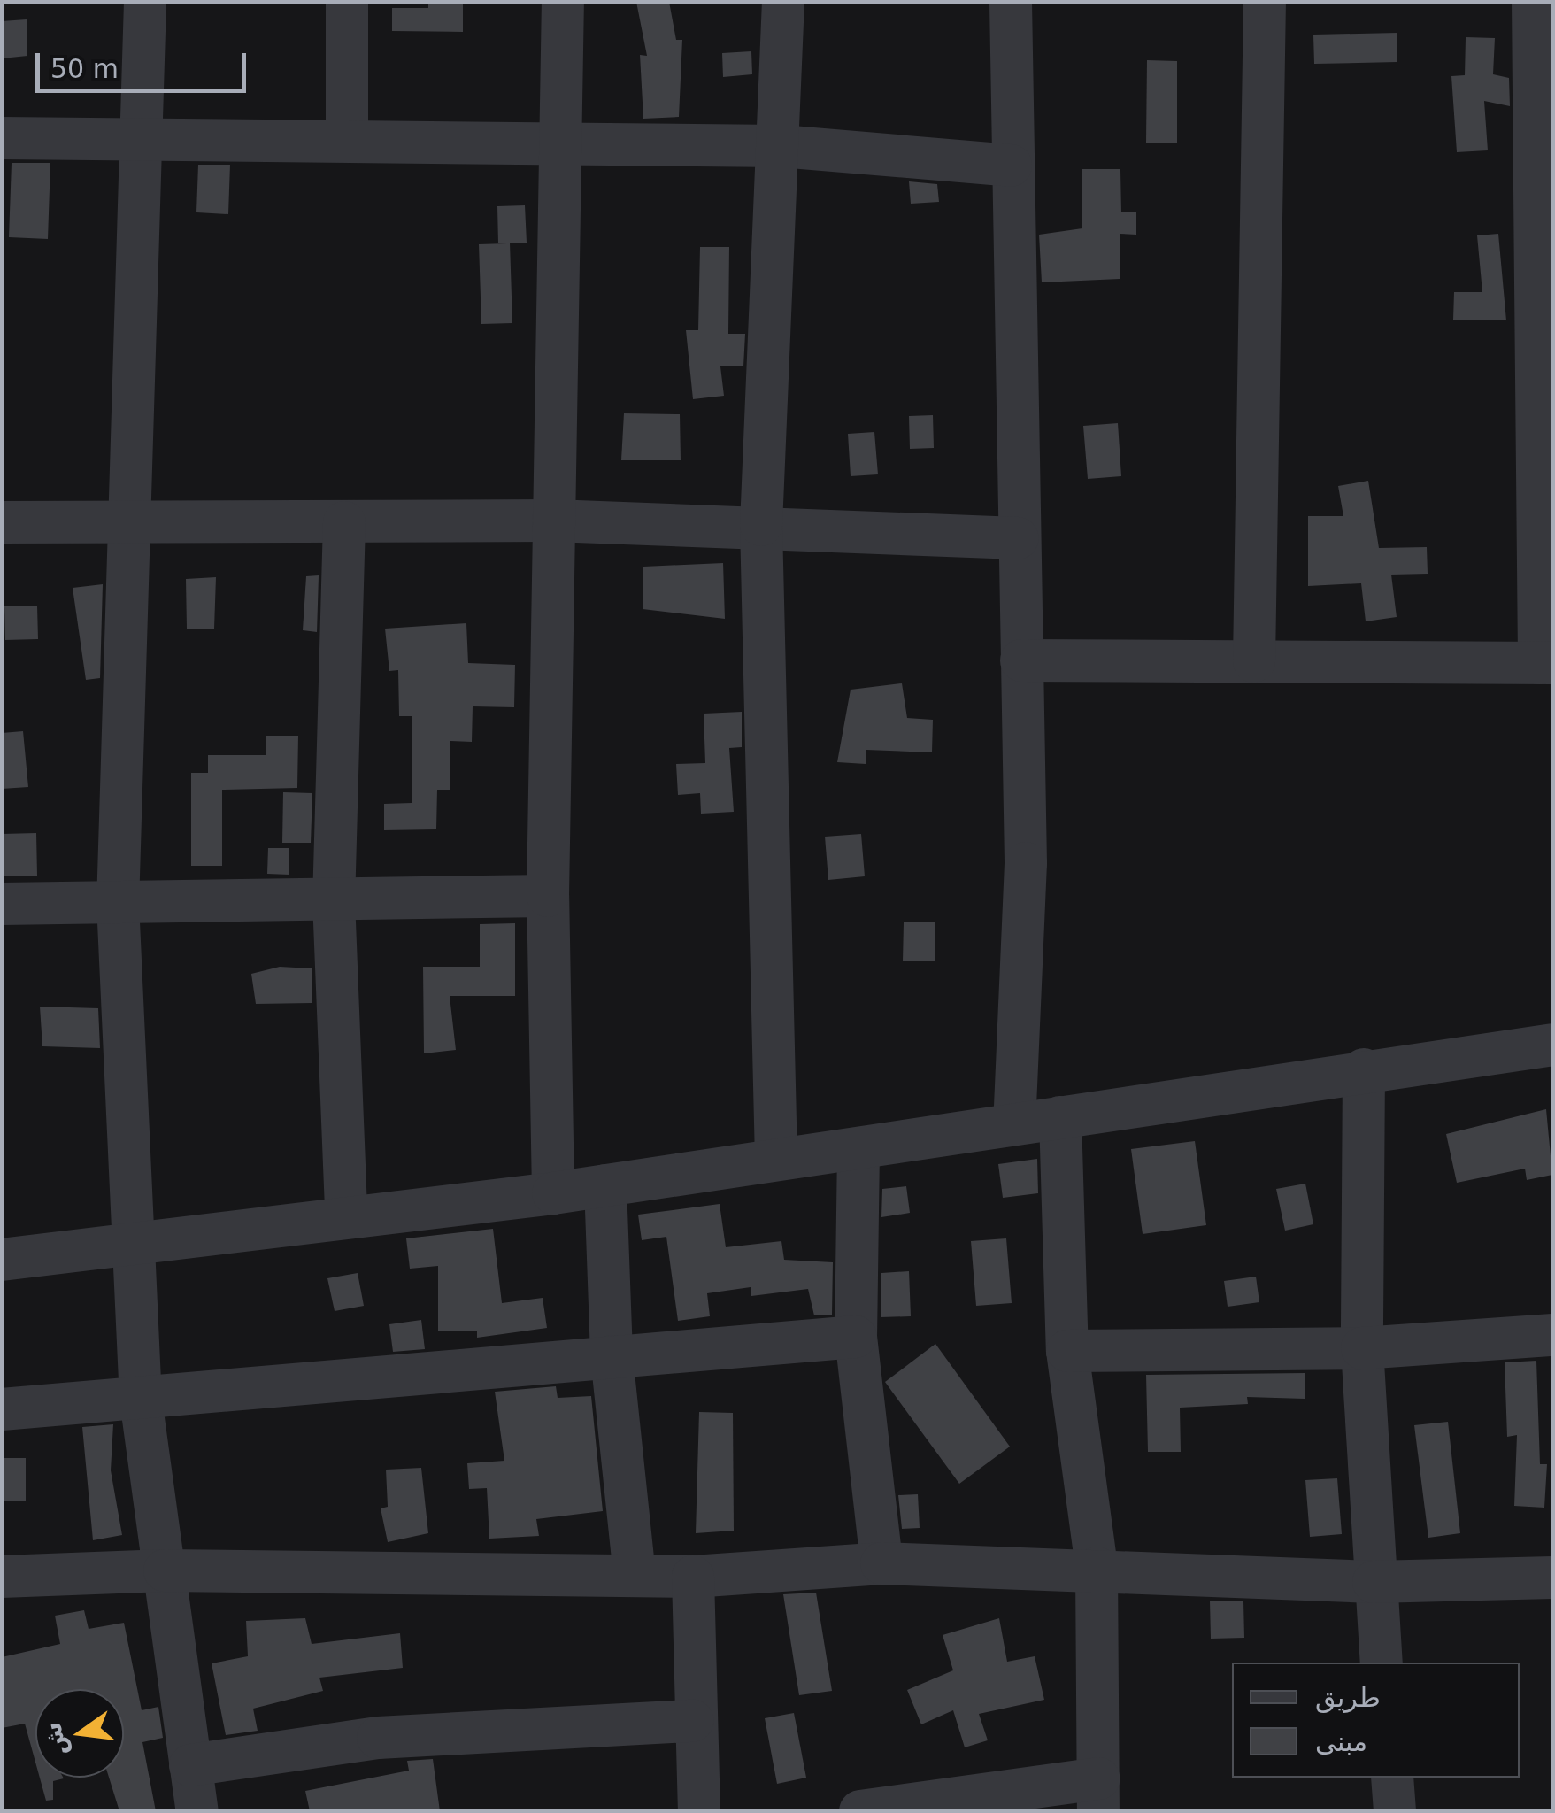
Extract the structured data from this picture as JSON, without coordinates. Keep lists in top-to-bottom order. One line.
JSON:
{"legend":["طريق","مبنى"],"scale_bar":"50 m","north":"left"}
